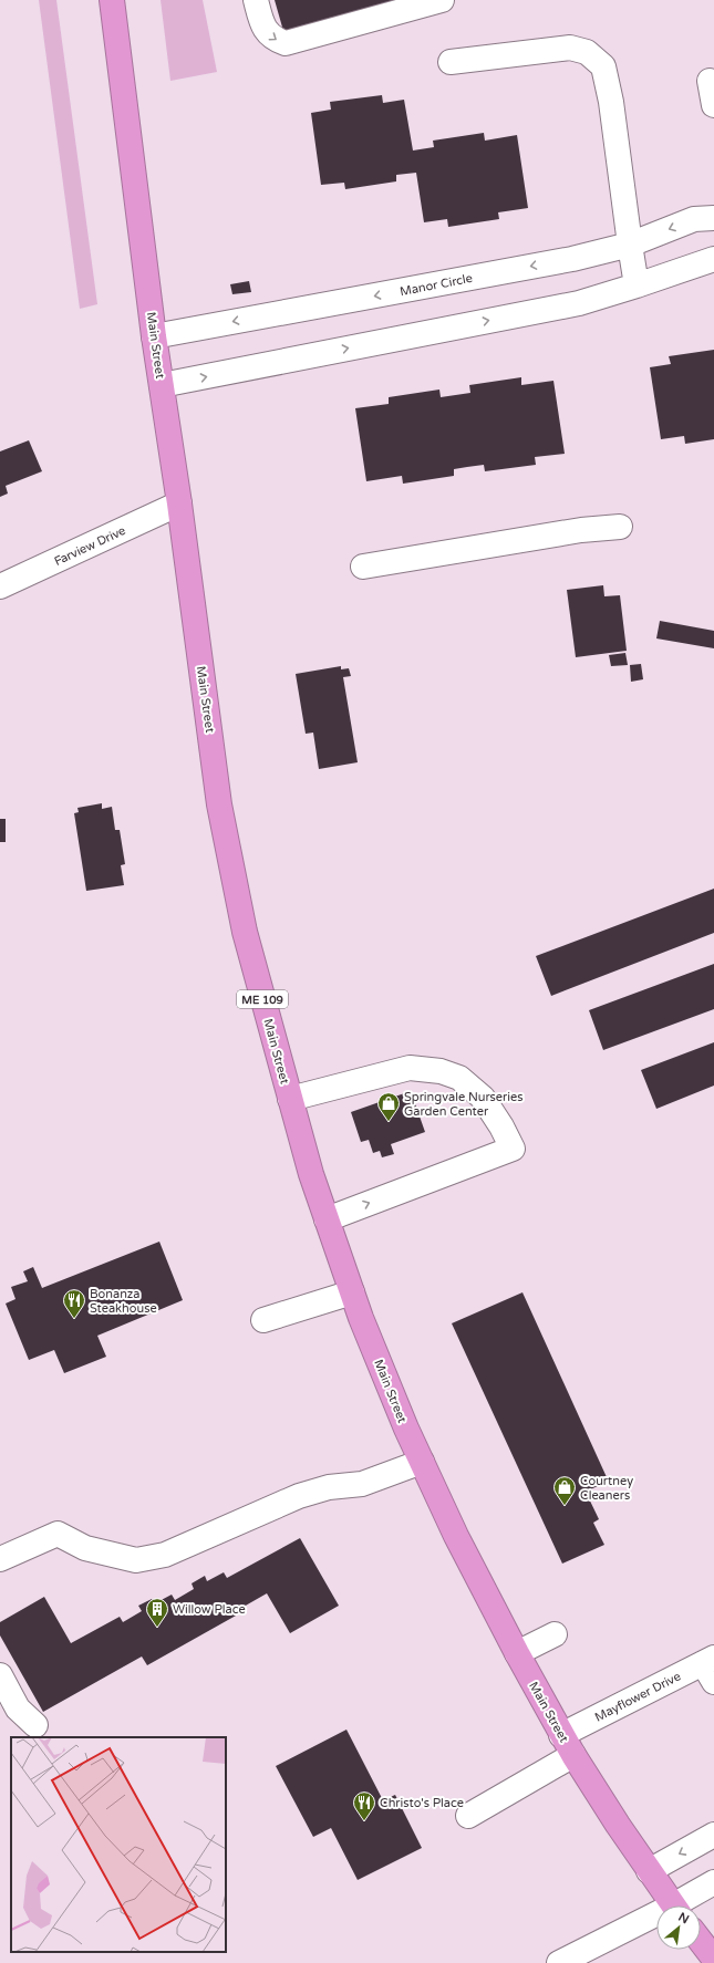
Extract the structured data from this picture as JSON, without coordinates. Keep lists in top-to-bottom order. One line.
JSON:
{"streets":{"highway":["Main Street","ME 109"],"street":["Manor Circle","Farview Drive","Mayflower Drive"]},"crossings":[["Manor Circle","Main Street"],["Main Street","Farview Drive"],["Main Street","Mayflower Drive"]],"places":{"shop":["Springvale Nurseries Garden Center","Courtney Cleaners"],"restaurant":["Bonanza Steakhouse","Christo's Place"],"building":["Willow Place"]},"north":"top right"}
